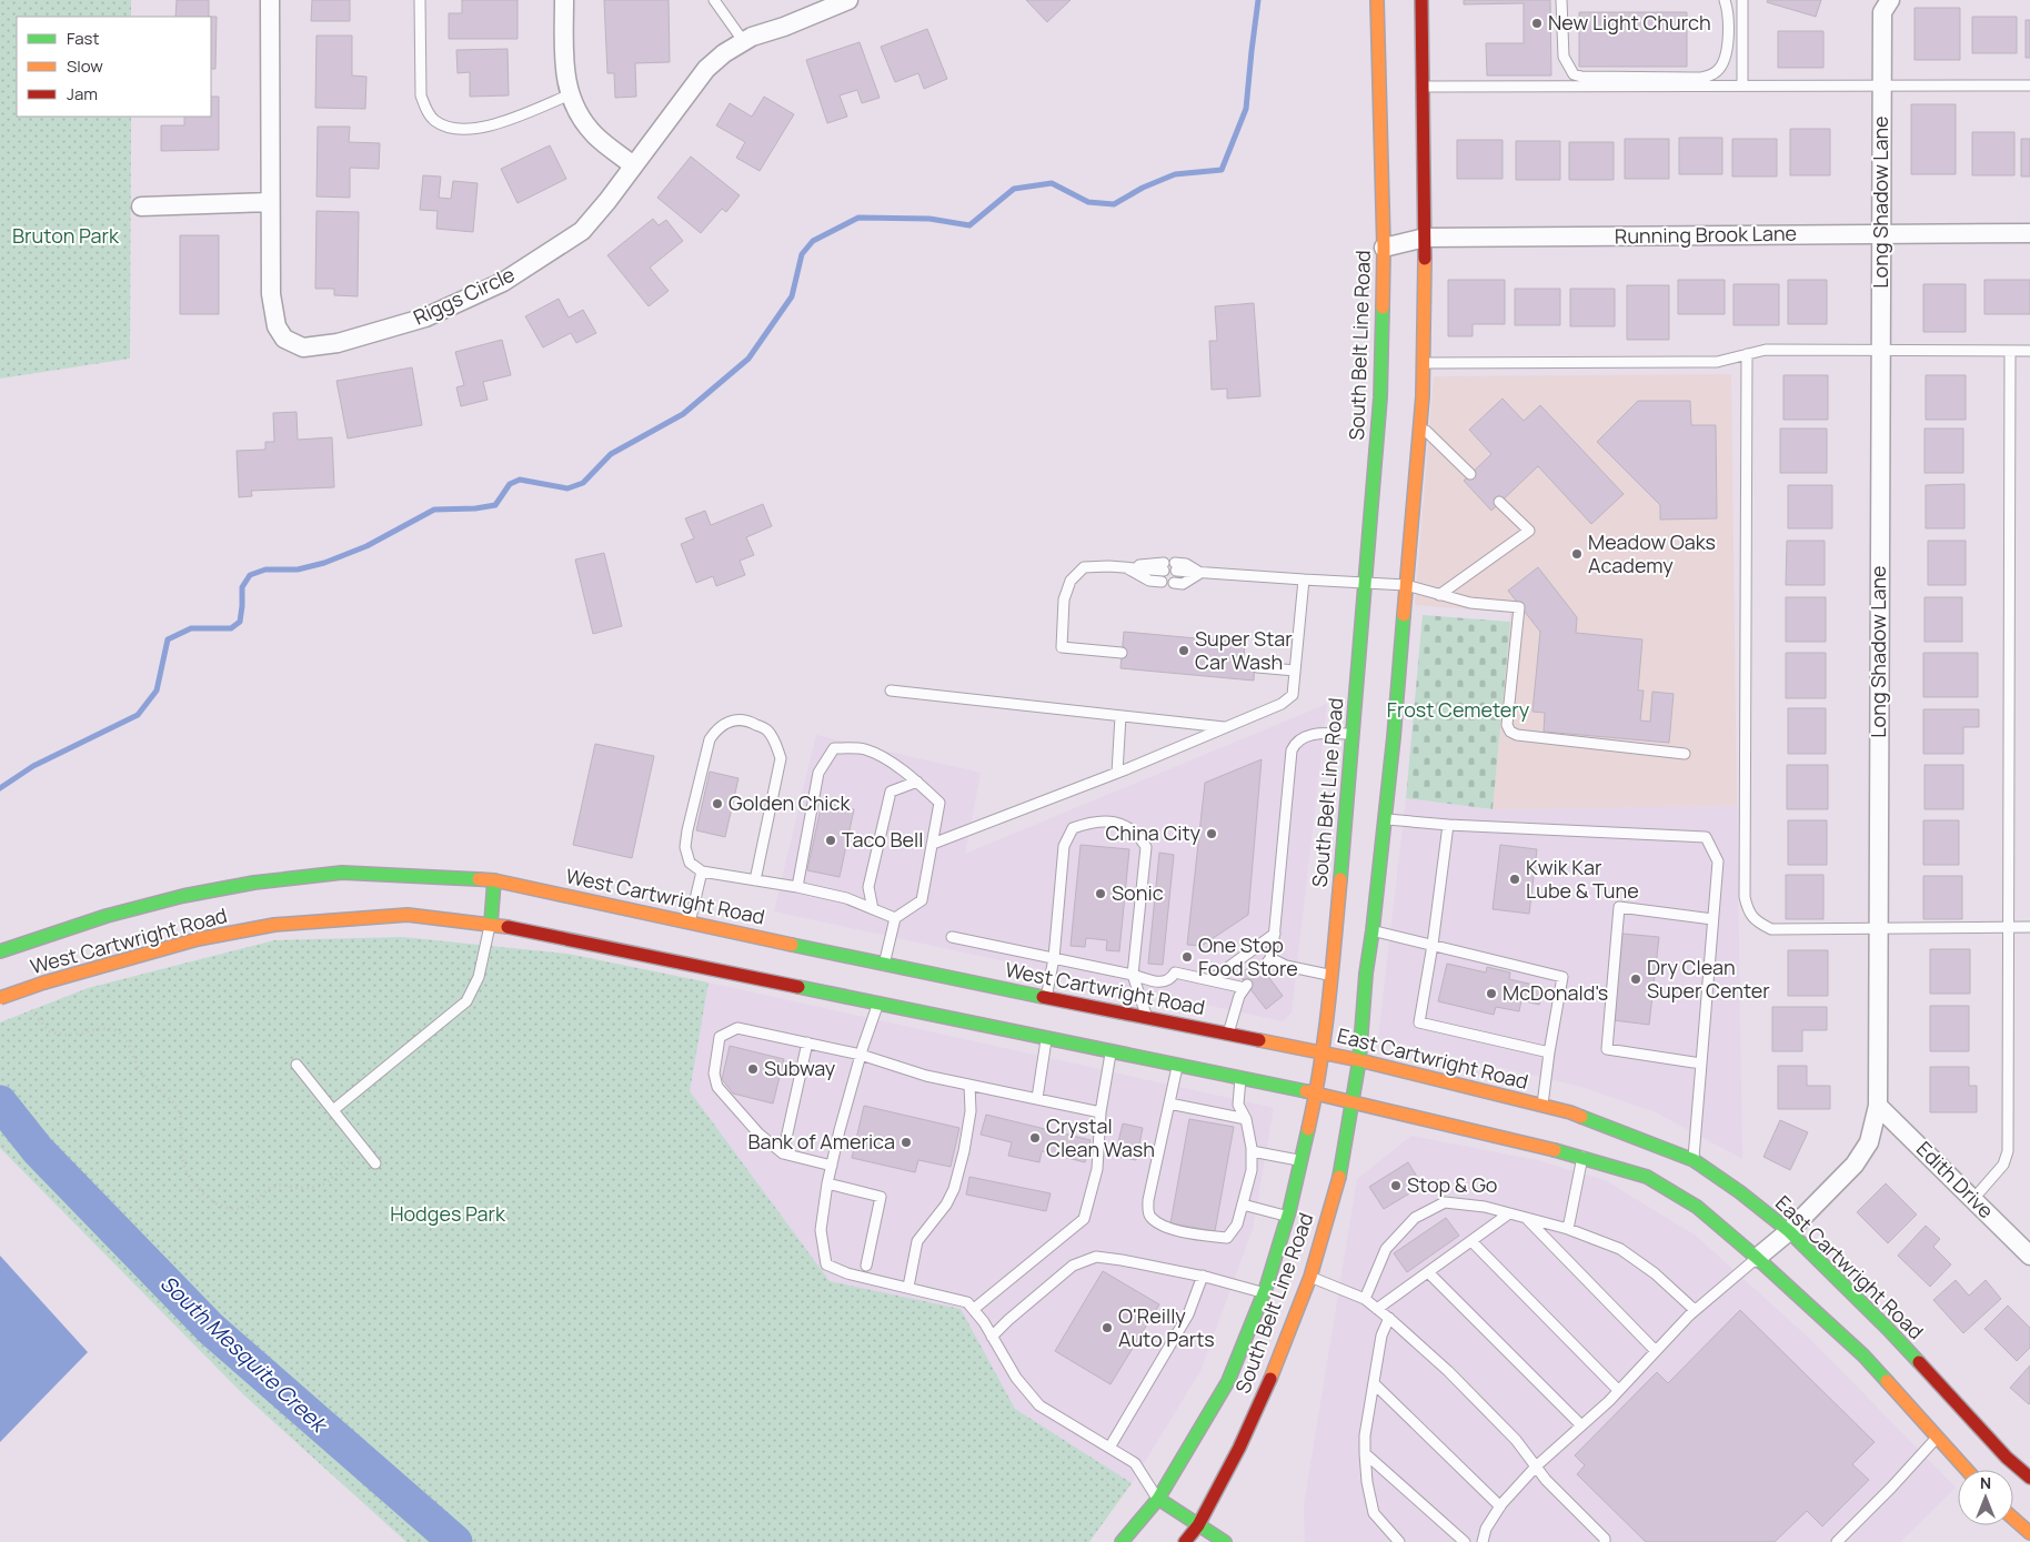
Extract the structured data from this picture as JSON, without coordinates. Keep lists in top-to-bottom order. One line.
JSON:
{"streets":{"main road":["South Belt Line Road","West Cartwright Road","East Cartwright Road"],"street":["Long Shadow Lane","Running Brook Lane","Riggs Circle","Edith Drive"]},"crossings":[["Long Shadow Lane","Running Brook Lane"],["Long Shadow Lane","East Cartwright Road"],["Long Shadow Lane","Edith Drive"],["Running Brook Lane","South Belt Line Road"],["South Belt Line Road","West Cartwright Road"],["South Belt Line Road","East Cartwright Road"],["West Cartwright Road","East Cartwright Road"]],"water":["South Mesquite Creek"],"parks":["Bruton Park","Frost Cemetery","Hodges Park"],"places":["New Light Church","Meadow Oaks Academy","Super Star Car Wash","Golden Chick","China City","Taco Bell","Kwik Kar Lube & Tune","Sonic","One Stop Food Store","Dry Clean Super Center","McDonald's","Subway","Crystal Clean Wash","Bank of America","Stop & Go","O'Reilly Auto Parts"],"legend":["Fast","Slow","Jam"],"north":"top"}
